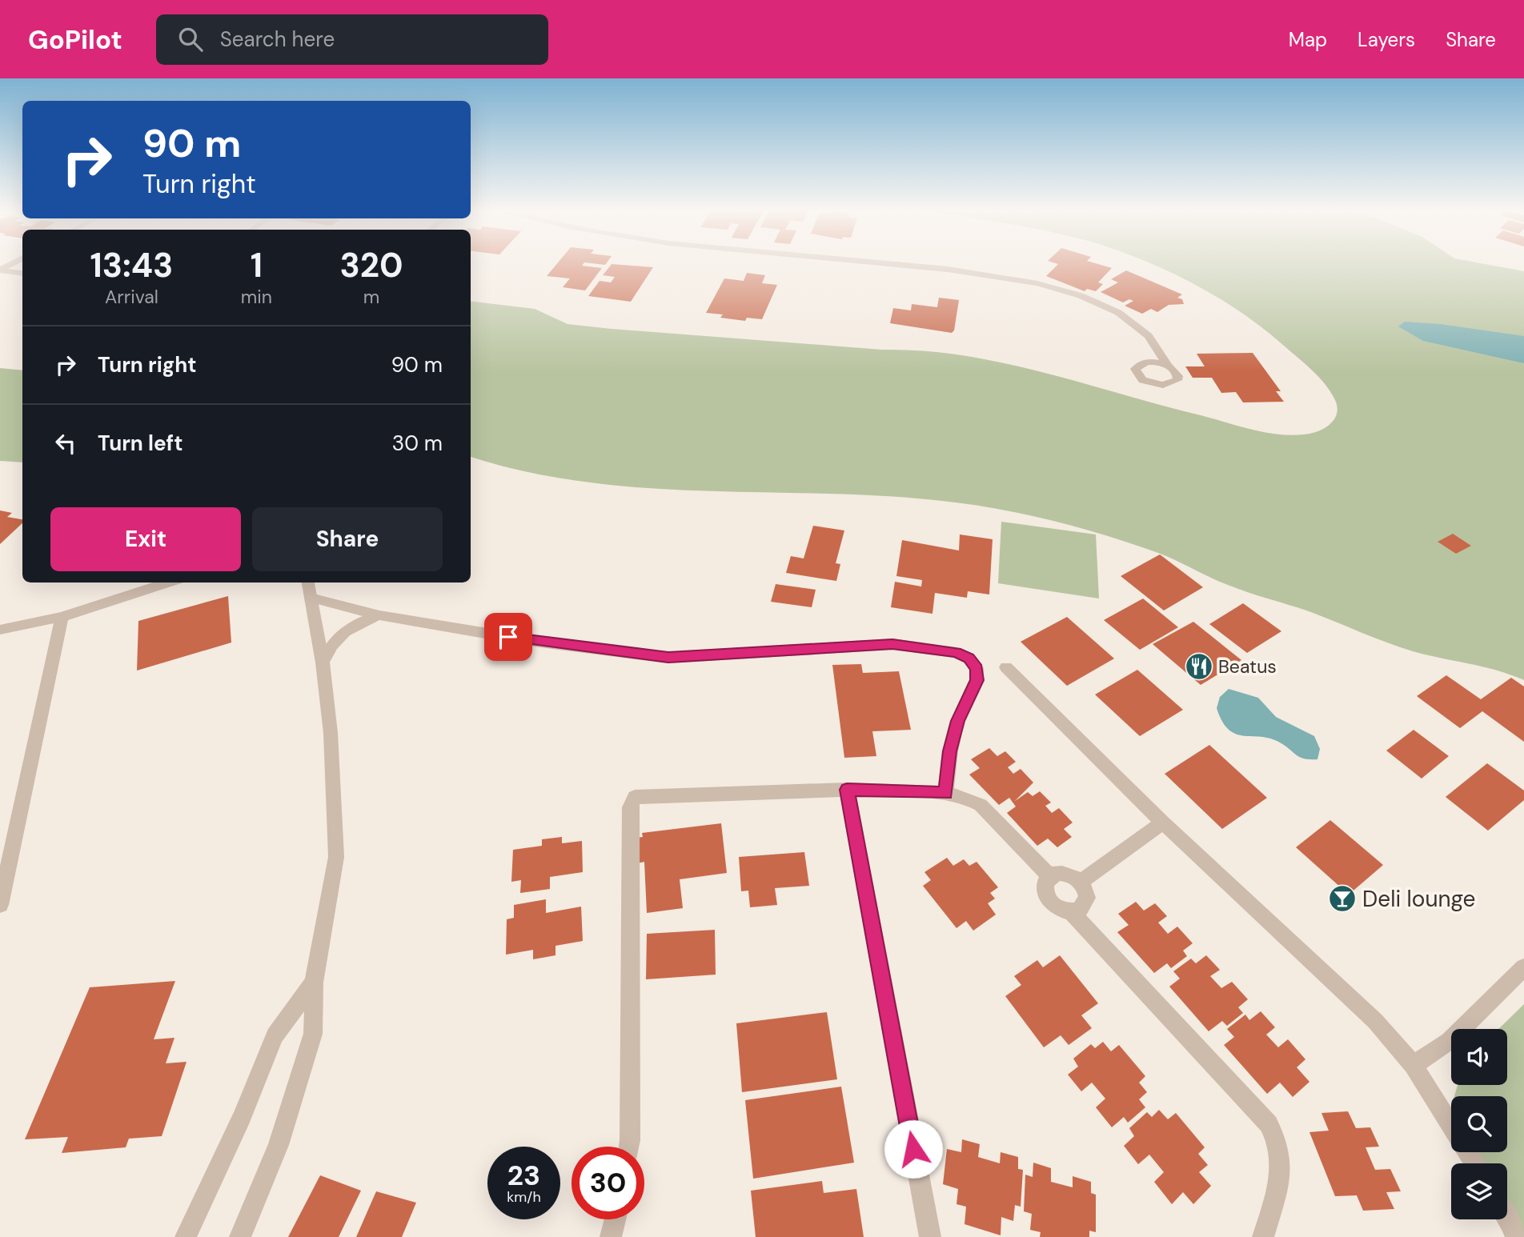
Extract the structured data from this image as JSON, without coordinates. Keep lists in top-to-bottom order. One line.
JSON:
{"places":{"restaurant":["Beatus"],"bar":["Deli lounge"]},"page":{"header":"GoPilot","search":"Search here","nav":["Map","Layers","Share"],"turn":["90 m","Turn right"],"eta":["13:43","Arrival","1","min","320","m"],"list":[{"name":"Turn right","value":"90 m"},{"name":"Turn left","value":"30 m"}],"buttons":["Exit","Share"],"speed":"23 km/h","limit":"30"}}
